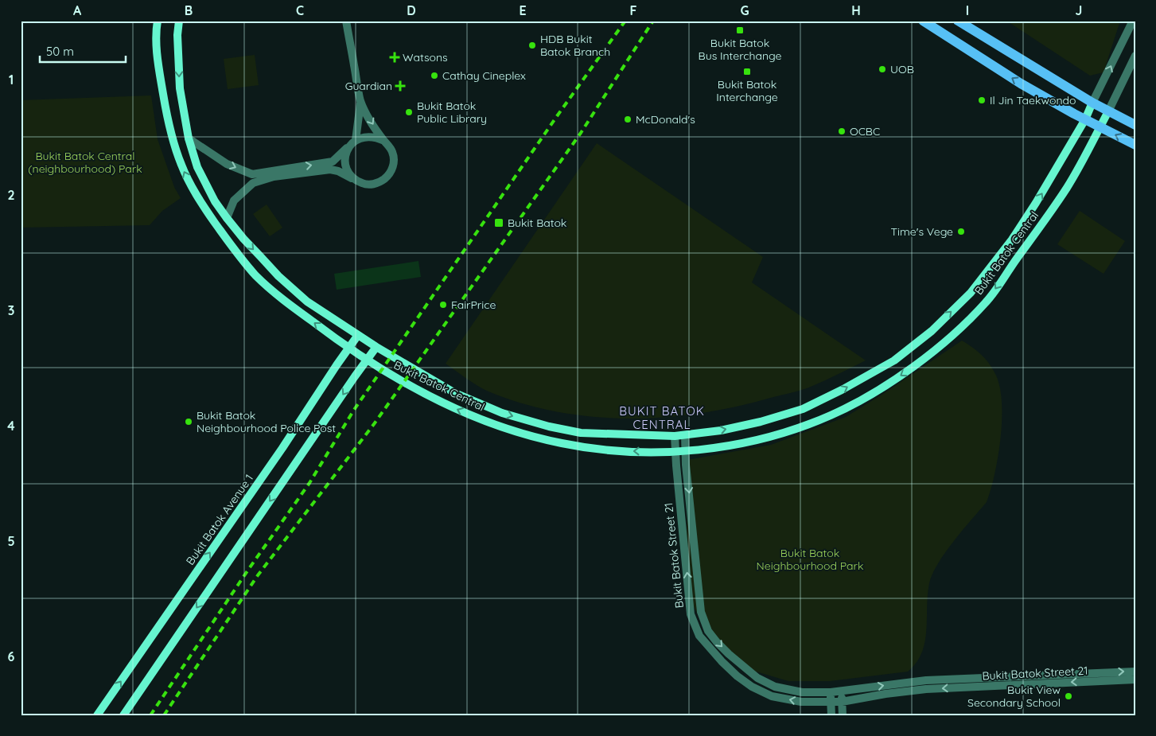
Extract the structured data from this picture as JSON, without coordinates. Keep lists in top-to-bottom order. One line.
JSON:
{"streets":{"main road":["Bukit Batok Central","Bukit Batok Avenue 1"],"street":["Bukit Batok Street 21"]},"crossings":[["Bukit Batok Central","Bukit Batok Avenue 1"],["Bukit Batok Central","Bukit Batok Street 21"]],"districts":["BUKIT BATOK CENTRAL"],"parks":["Bukit Batok Central (neighbourhood) Park","Bukit Batok Neighbourhood Park"],"places":{"transit":["Bukit Batok Bus Interchange","Bukit Batok Interchange","Bukit Batok"],"other":["HDB Bukit Batok Branch","UOB","Cathay Cineplex","Il Jin Taekwondo","Bukit Batok Public Library","McDonald's","OCBC","Time's Vege","FairPrice","Bukit Batok Neighbourhood Police Post","Bukit View Secondary School"],"health":["Watsons","Guardian"]},"scale_bar":"50 m","grid":{"columns":["A","B","C","D","E","F","G","H","I","J"],"rows":["1","2","3","4","5","6"]}}
